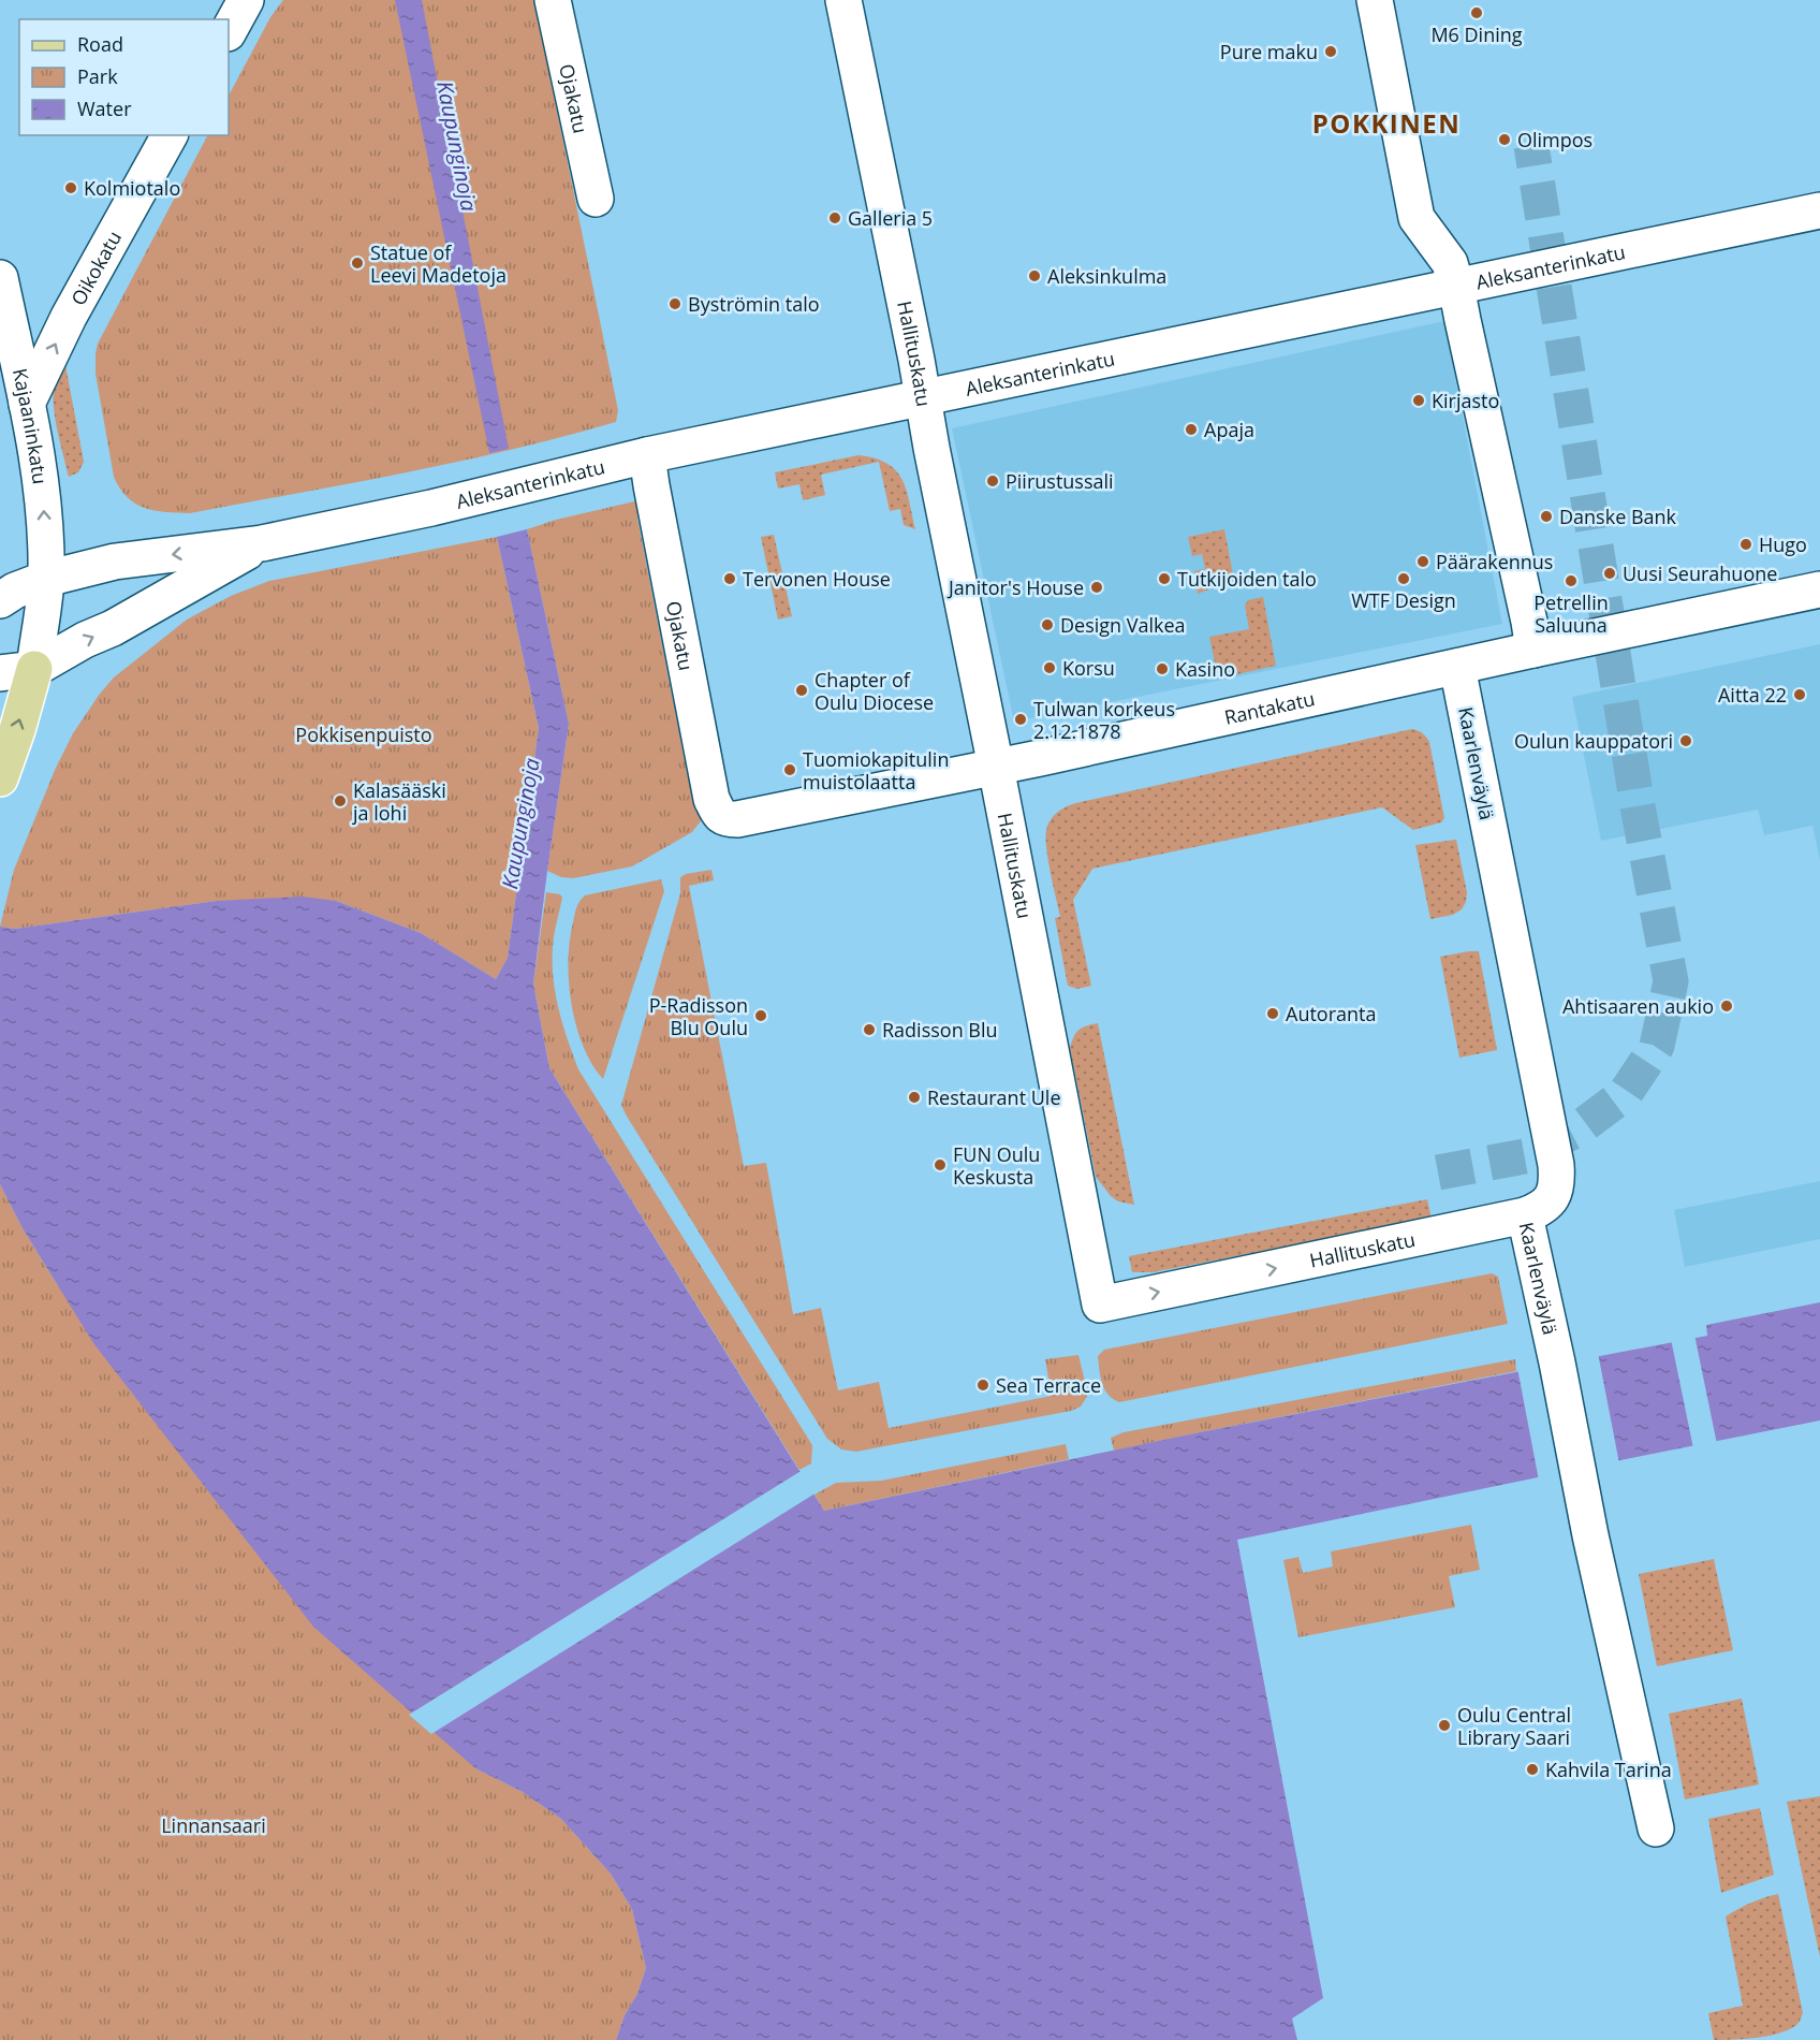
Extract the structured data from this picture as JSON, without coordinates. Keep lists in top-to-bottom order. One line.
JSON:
{"streets":{"street":["Ojakatu","Oikokatu","Aleksanterinkatu","Hallituskatu","Kajaaninkatu","Rantakatu","Kaarlenväylä"]},"crossings":[["Ojakatu","Aleksanterinkatu"],["Ojakatu","Rantakatu"],["Oikokatu","Kajaaninkatu"],["Aleksanterinkatu","Hallituskatu"],["Aleksanterinkatu","Kajaaninkatu"],["Hallituskatu","Rantakatu"],["Hallituskatu","Kaarlenväylä"],["Rantakatu","Kaarlenväylä"]],"one_way":["Oikokatu","Kajaaninkatu"],"districts":["POKKINEN"],"water":["Kaupunginoja"],"parks":["Pokkisenpuisto","Linnansaari"],"places":["M6 Dining","Pure maku","Olimpos","Kolmiotalo","Galleria 5","Statue of Leevi Madetoja","Aleksinkulma","Byströmin talo","Kirjasto","Apaja","Piirustussali","Danske Bank","Hugo","Päärakennus","Uusi Seurahuone","Tervonen House","Tutkijoiden talo","WTF Design","Petrellin Saluuna","Janitor's House","Design Valkea","Korsu","Kasino","Chapter of Oulu Diocese","Aitta 22","Tulwan korkeus 2.12.1878","Oulun kauppatori","Tuomiokapitulin muistolaatta","Kalasääski ja lohi","Ahtisaaren aukio","Autoranta","P-Radisson Blu Oulu","Radisson Blu","Restaurant Ule","FUN Oulu Keskusta","Sea Terrace","Oulu Central Library Saari","Kahvila Tarina"],"legend":["Road","Park","Water"]}
